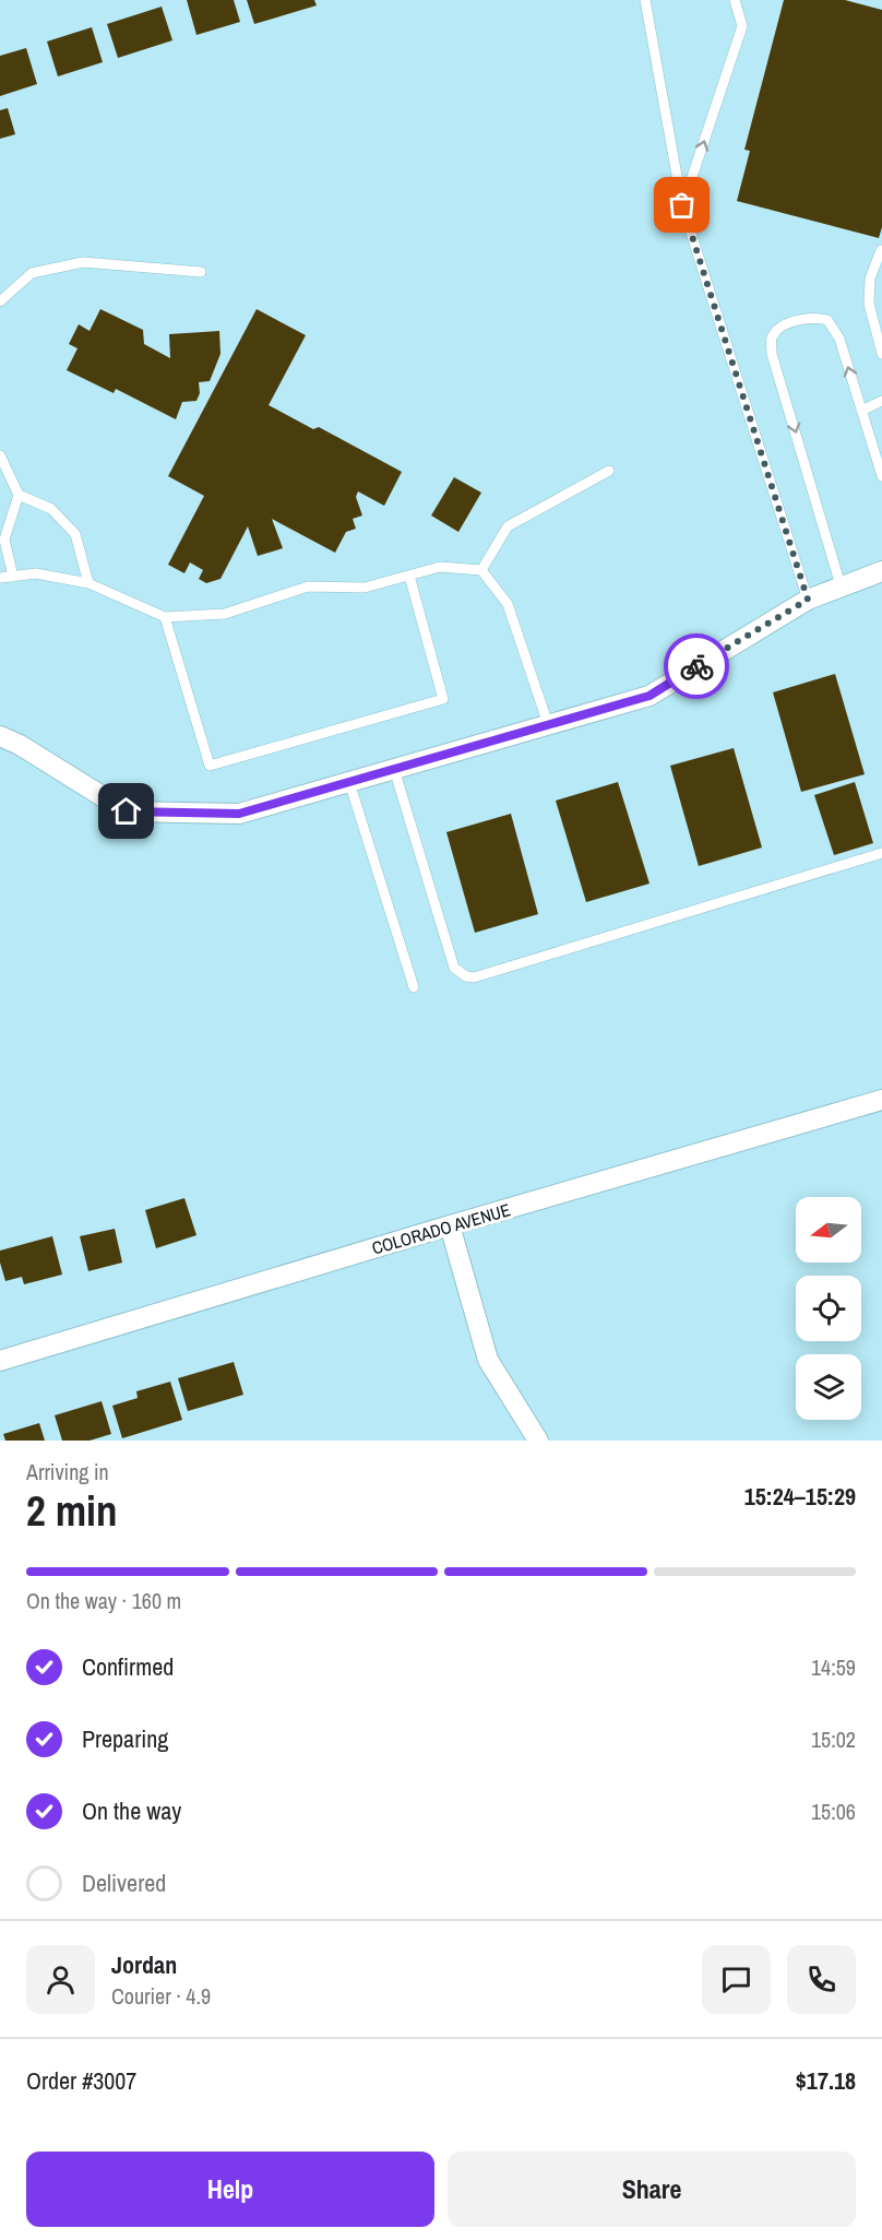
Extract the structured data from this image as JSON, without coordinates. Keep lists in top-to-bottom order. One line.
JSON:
{"streets":{"street":["COLORADO AVENUE"]},"north":"left","page":{"heading":["2 min","Arriving in","15:24–15:29"],"panel":["Jordan","Courier · 4.9","Order #3007","$17.18"],"bar":"On the way · 160 m","list":[["Confirmed","14:59"],["Preparing","15:02"],["On the way","15:06"],"Delivered"],"buttons":["Help","Share"]}}
